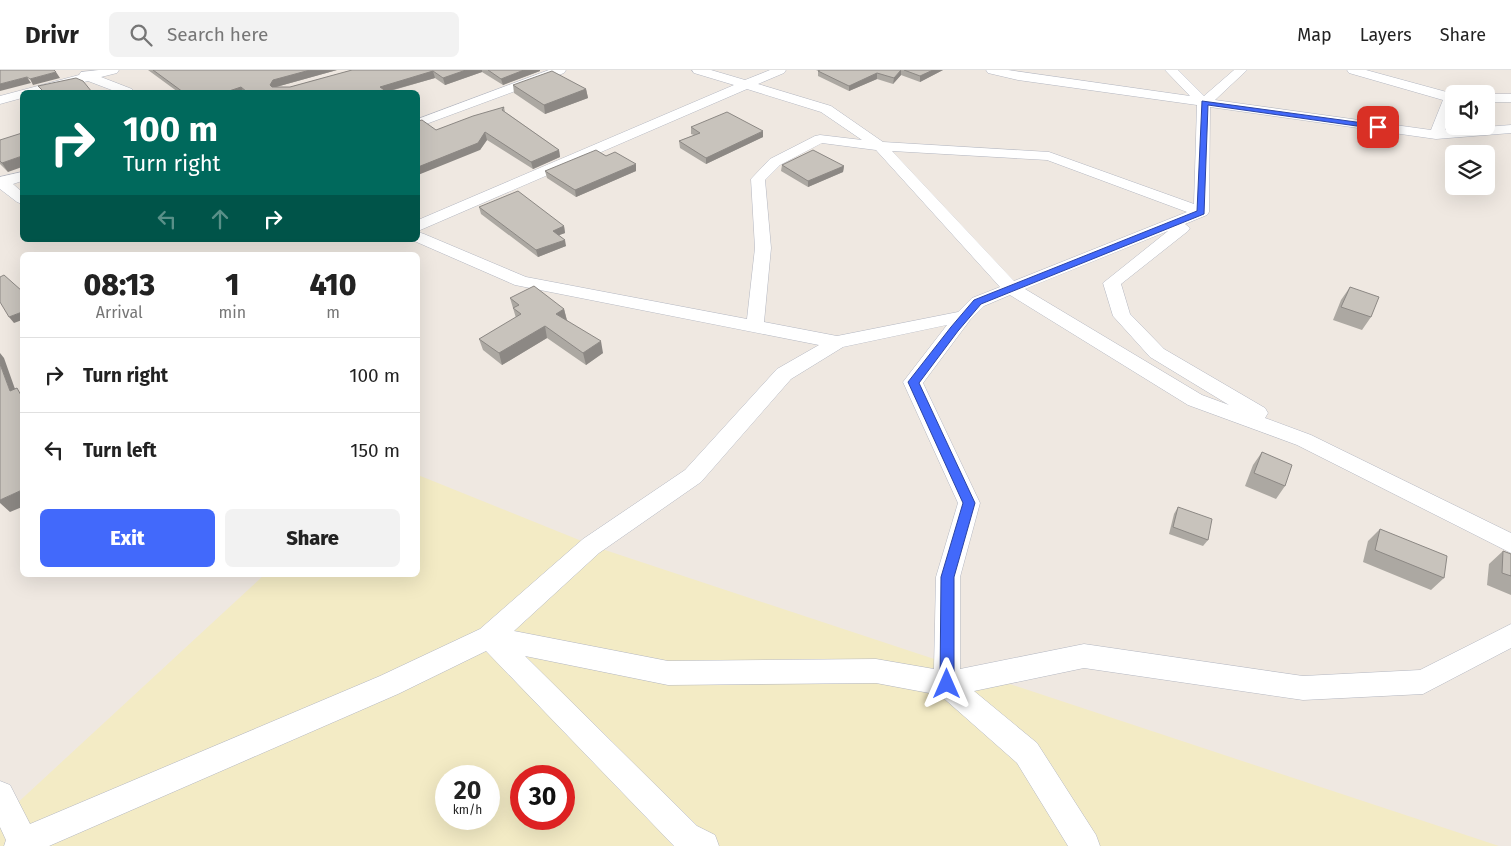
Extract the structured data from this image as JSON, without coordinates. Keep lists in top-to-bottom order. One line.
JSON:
{"page":{"header":"Drivr","search":"Search here","nav":["Map","Layers","Share"],"turn":["100 m","Turn right"],"eta":["08:13","Arrival","1","min","410","m"],"list":[{"name":"Turn right","value":"100 m"},{"name":"Turn left","value":"150 m"}],"buttons":["Exit","Share"],"speed":"20 km/h","limit":"30"}}
